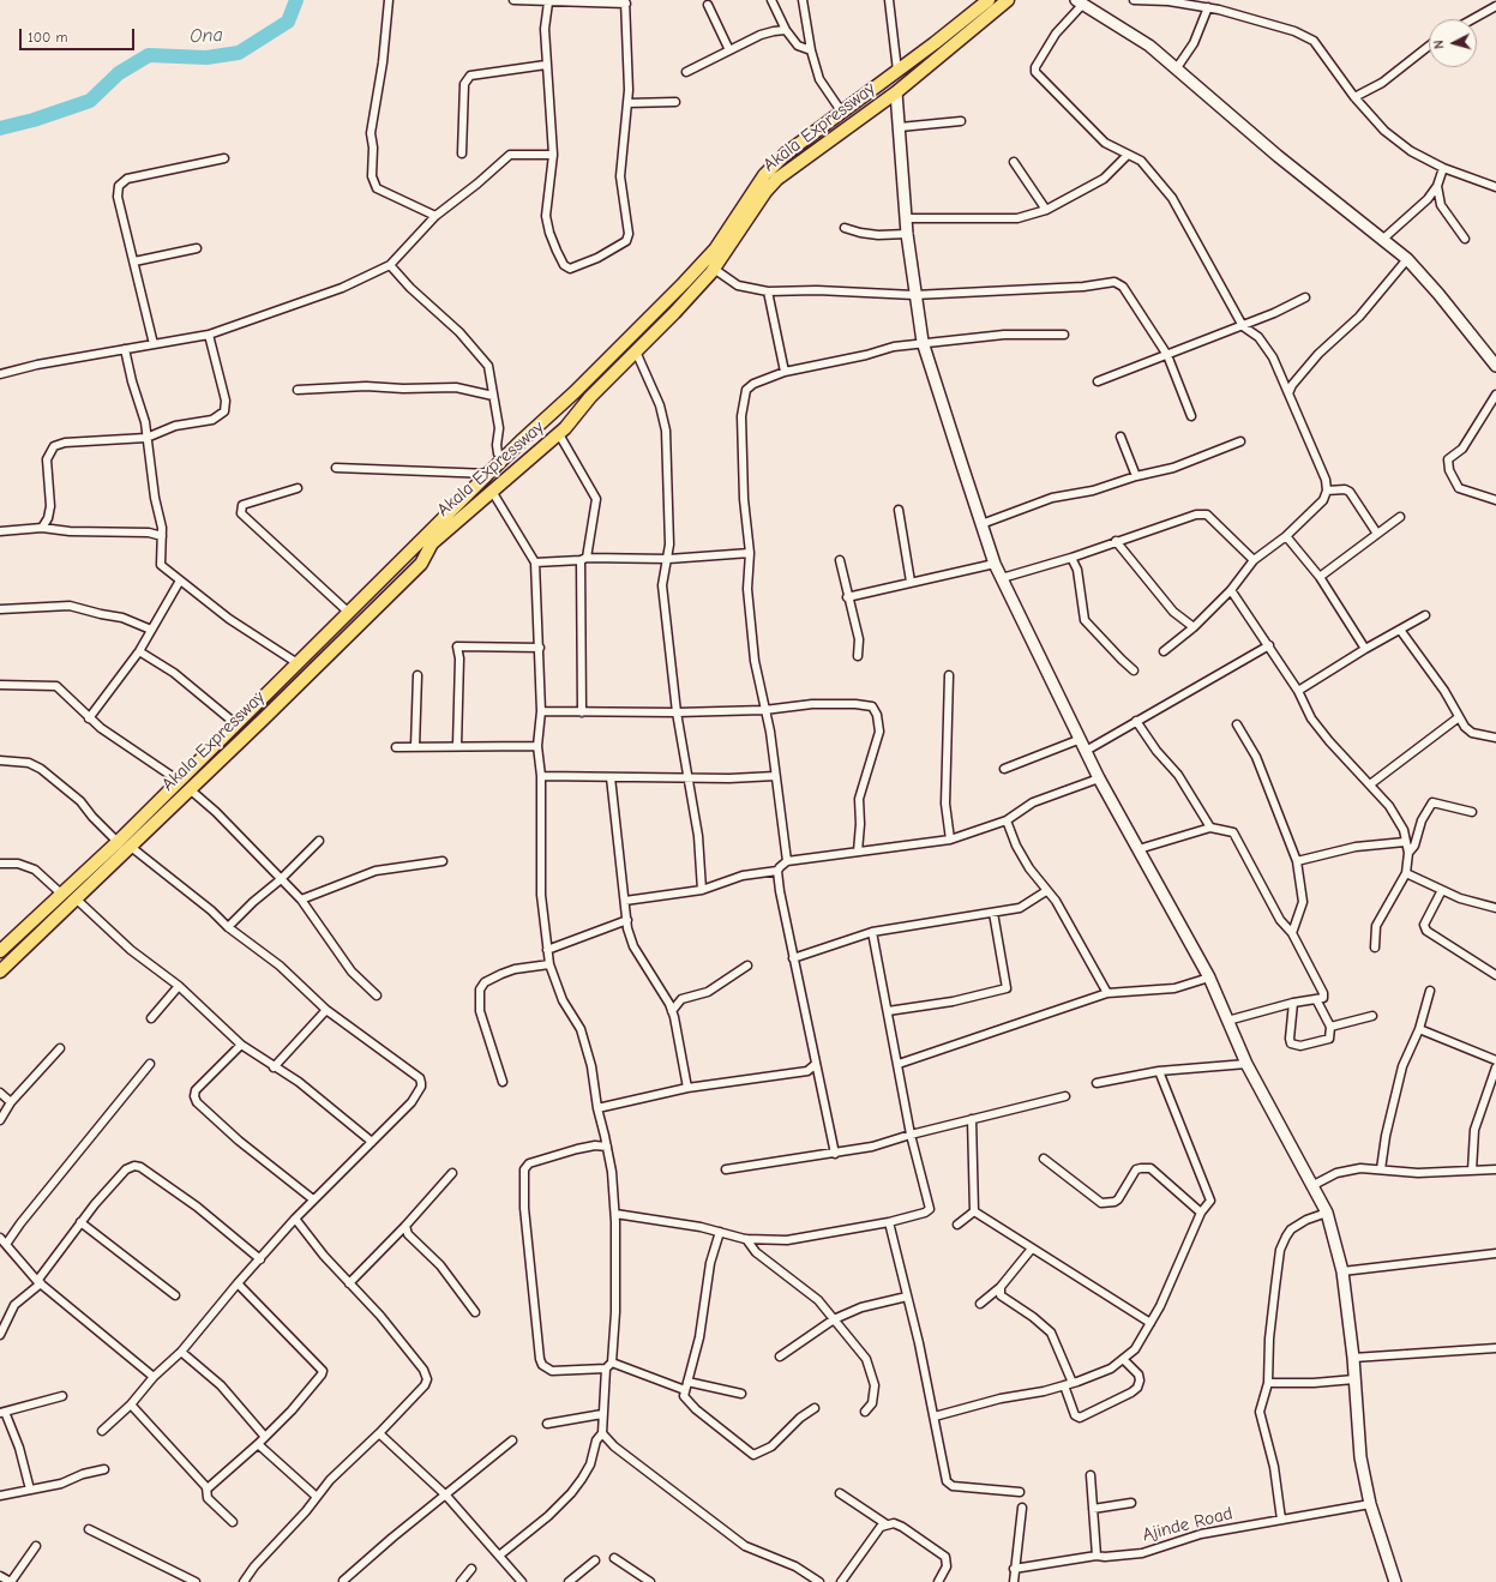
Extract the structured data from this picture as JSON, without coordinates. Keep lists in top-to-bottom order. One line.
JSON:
{"streets":{"main road":["Akala Expressway"],"street":["Ajinde Road"]},"water":["Ona"],"scale_bar":"100 m","north":"left"}
